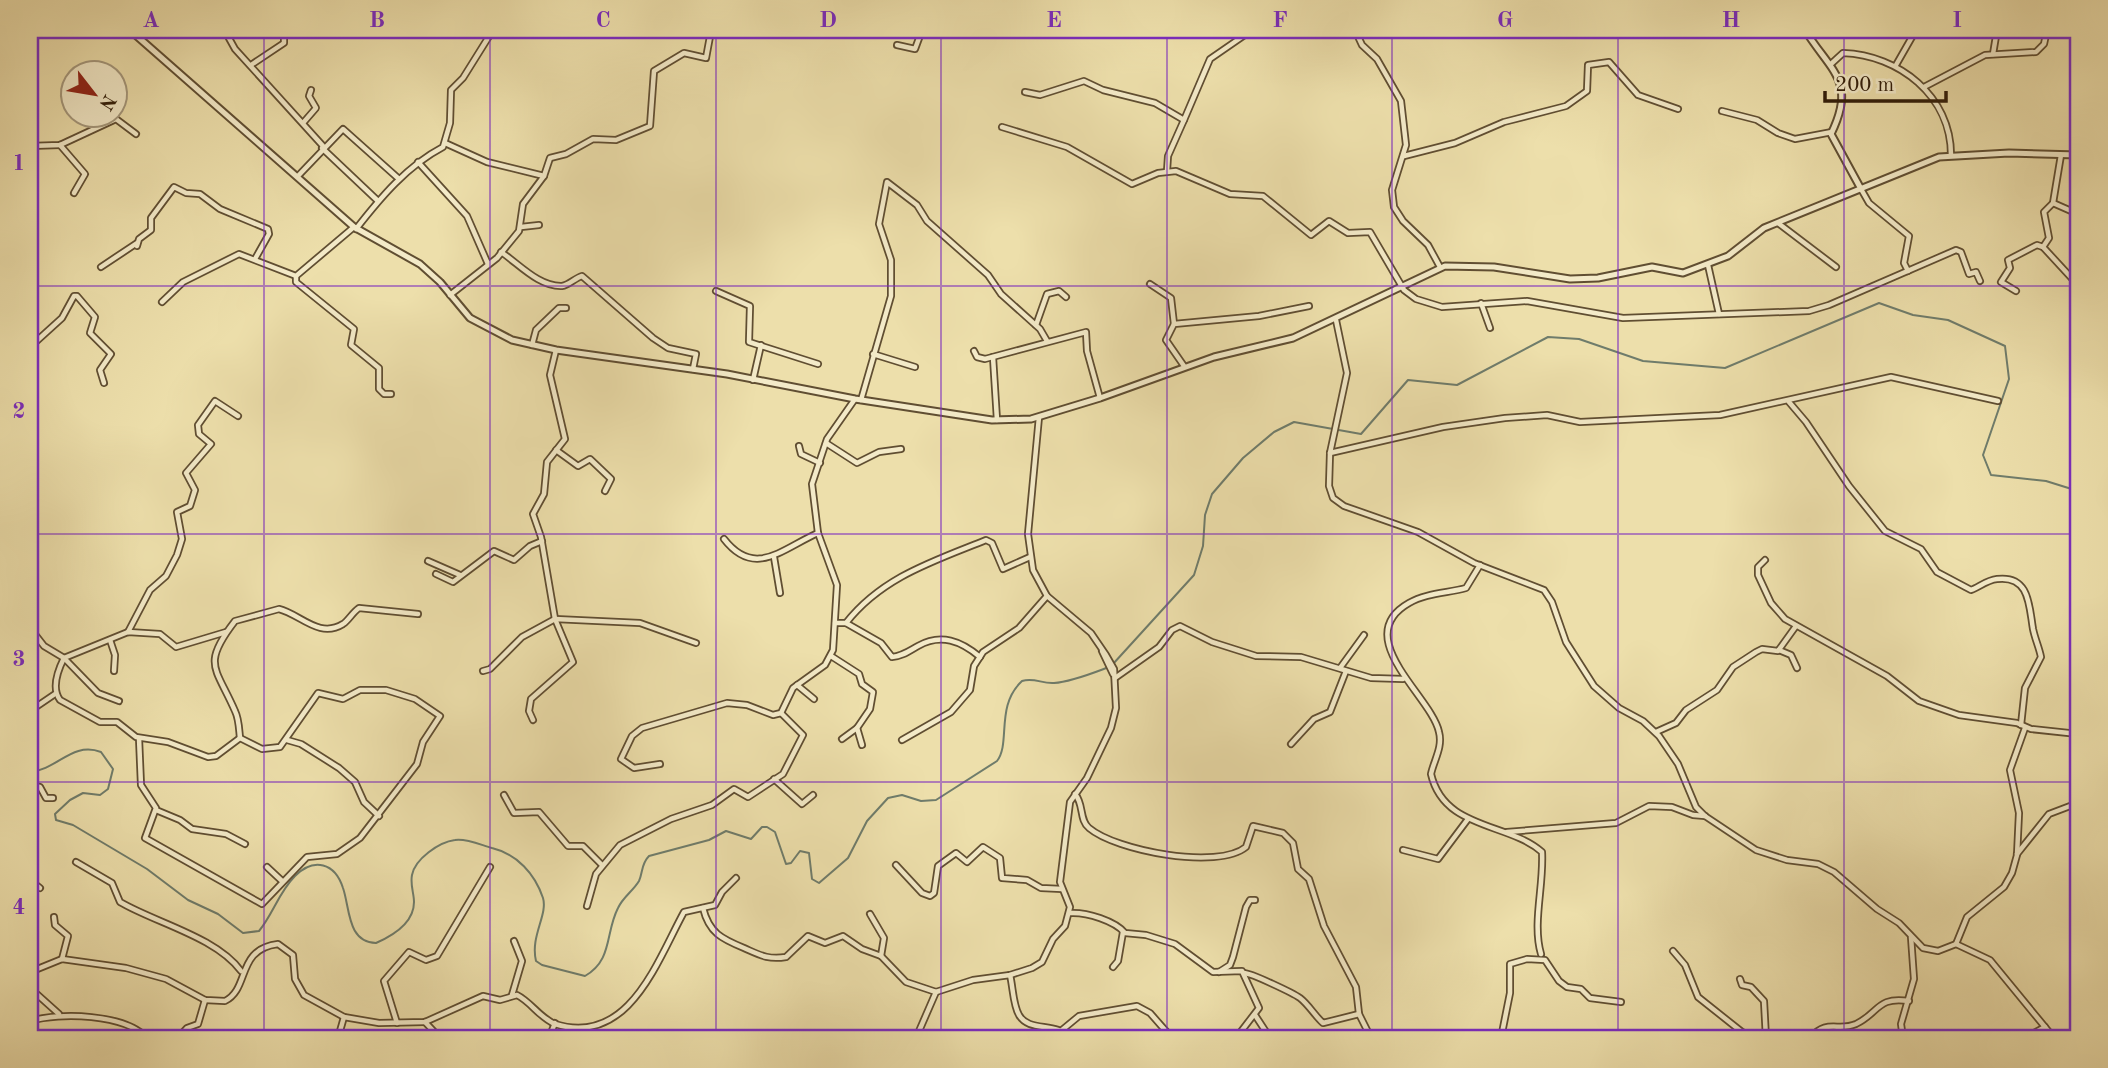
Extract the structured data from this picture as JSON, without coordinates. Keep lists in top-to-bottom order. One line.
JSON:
{"scale_bar":"200 m","north":"bottom right","grid":{"columns":["A","B","C","D","E","F","G","H","I"],"rows":["1","2","3","4"]}}
